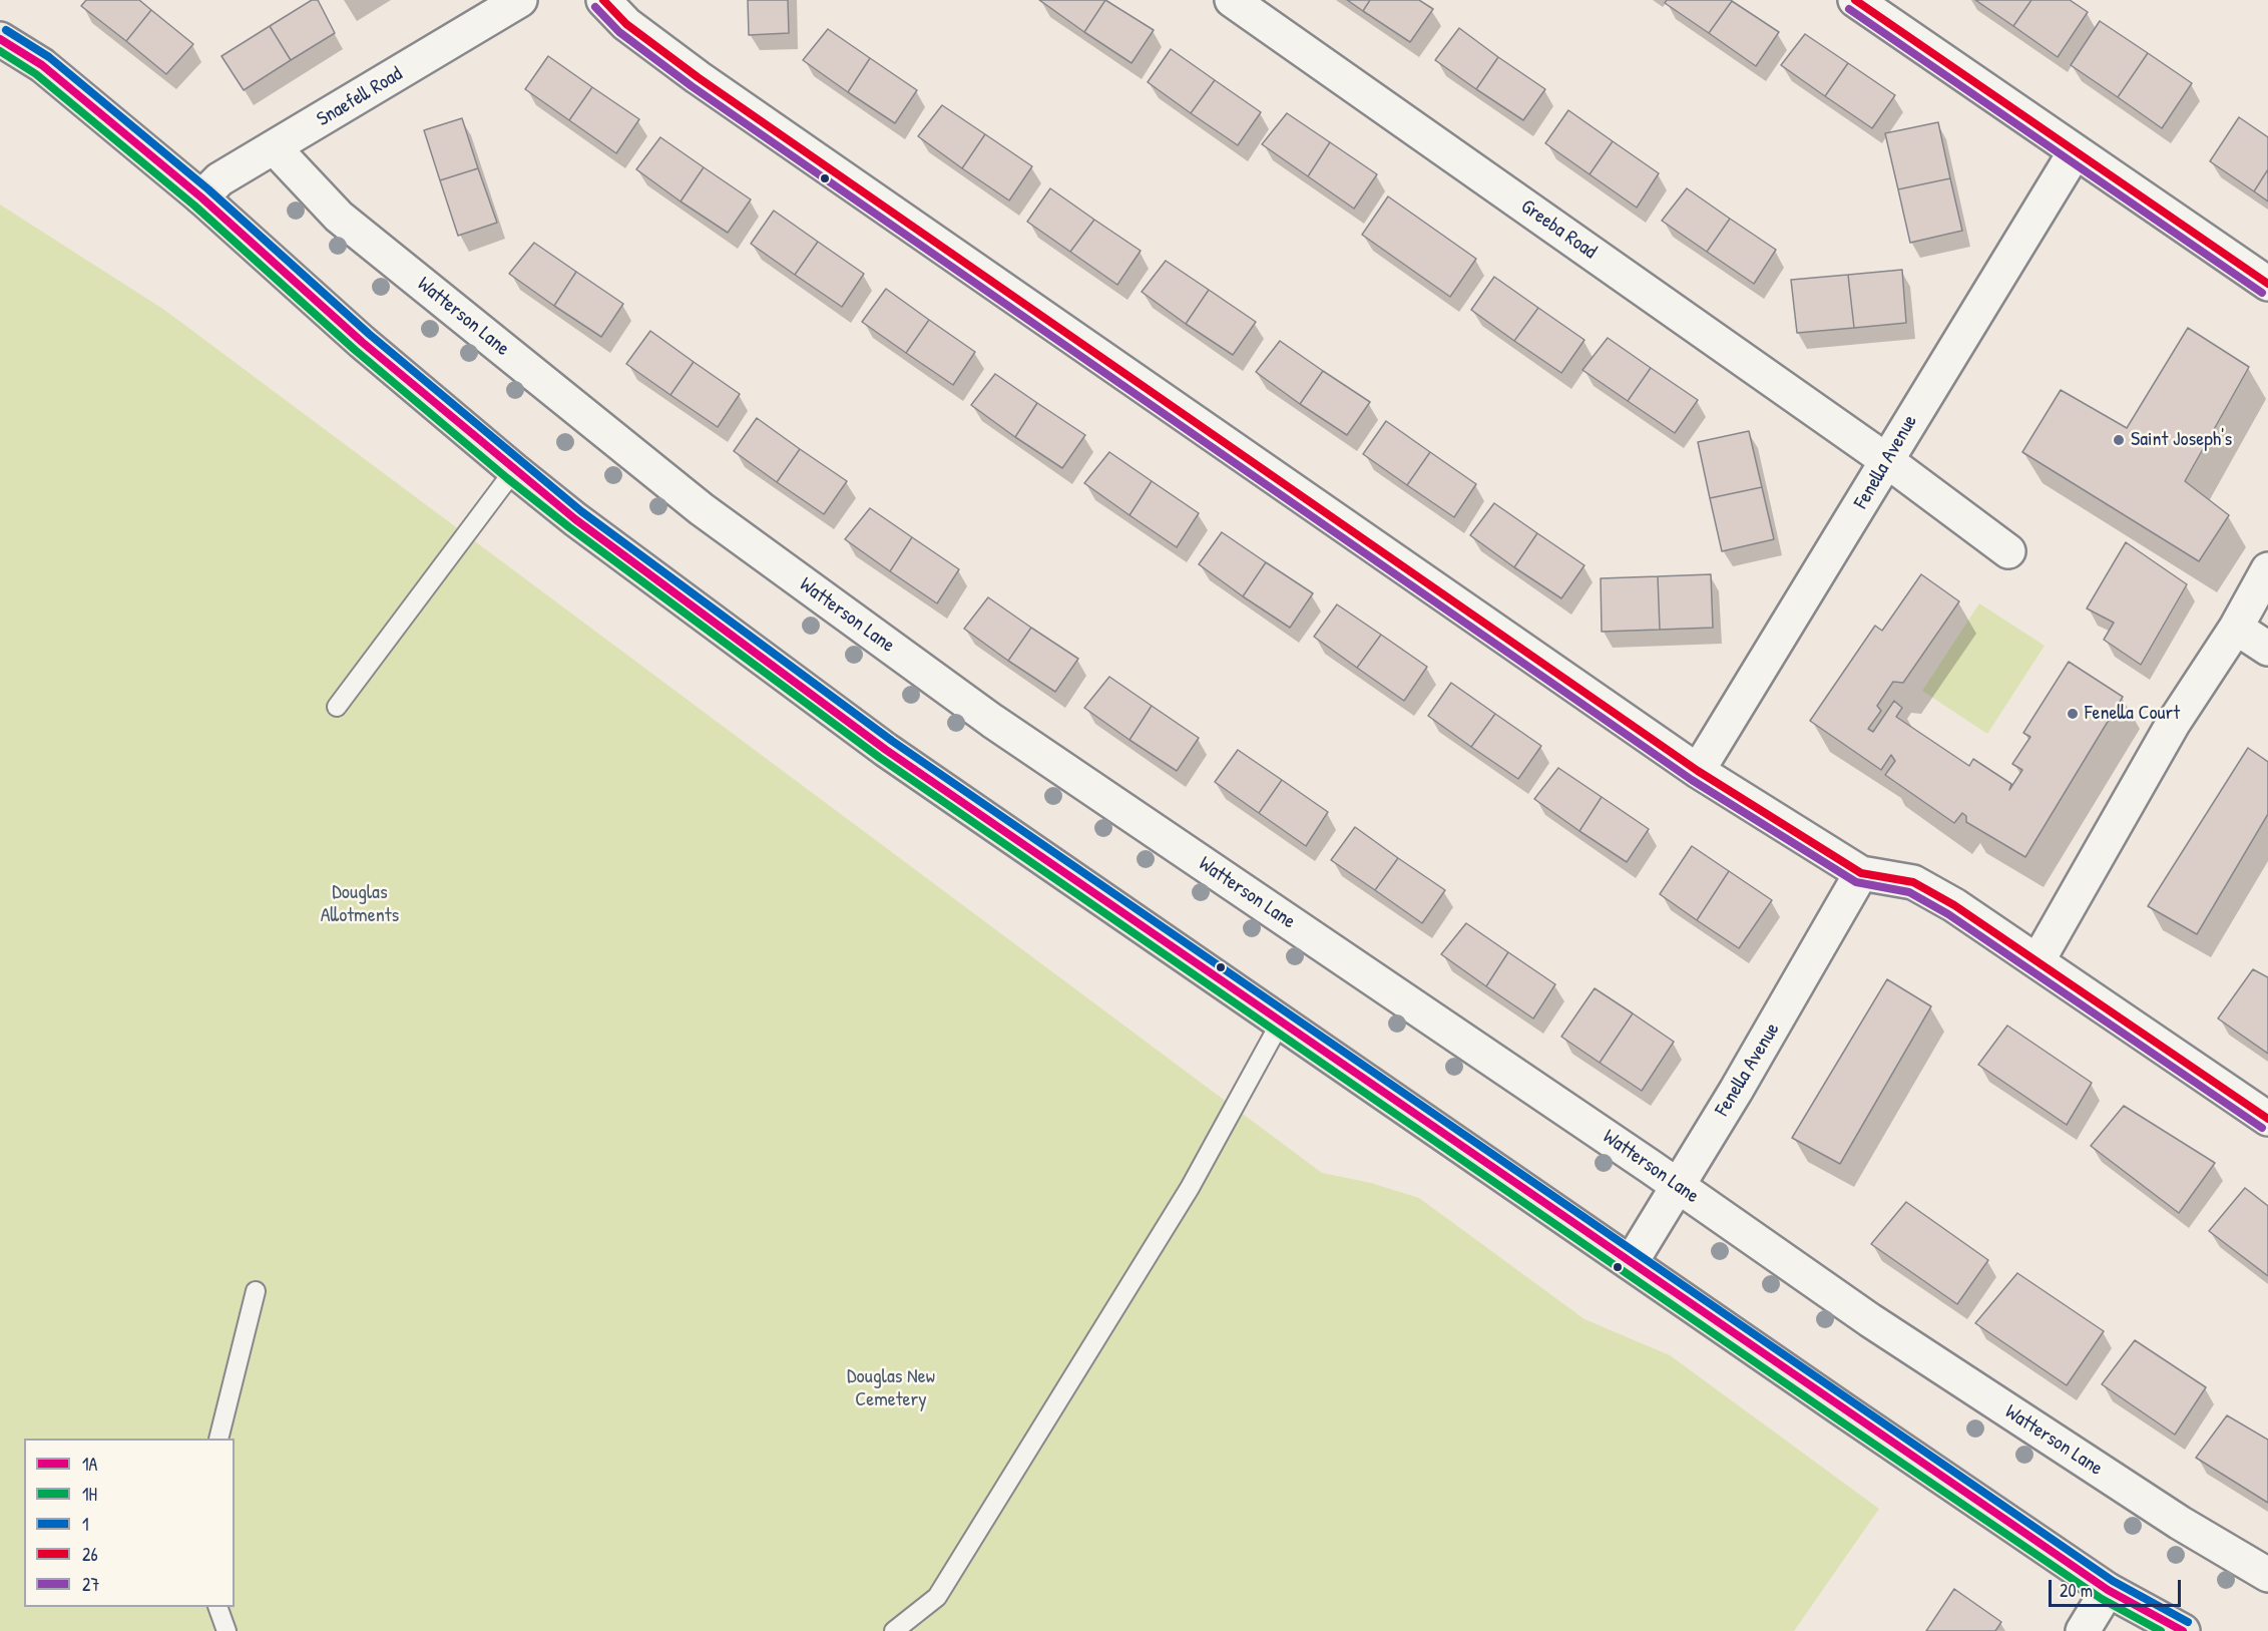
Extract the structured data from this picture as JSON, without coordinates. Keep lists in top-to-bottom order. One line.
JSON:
{"streets":{"street":["Snaefell Road","Greeba Road","Watterson Lane","Fenella Avenue"]},"crossings":[["Snaefell Road","Watterson Lane"],["Greeba Road","Fenella Avenue"],["Watterson Lane","Fenella Avenue"]],"parks":["Douglas Allotments","Douglas New Cemetery"],"places":["Saint Joseph's","Fenella Court"],"lines":["transit line 26","transit line 27","transit line 1","transit line 1A","transit line 1H"],"legend":["1A","1H","1","26","27"],"scale_bar":"20 m"}
